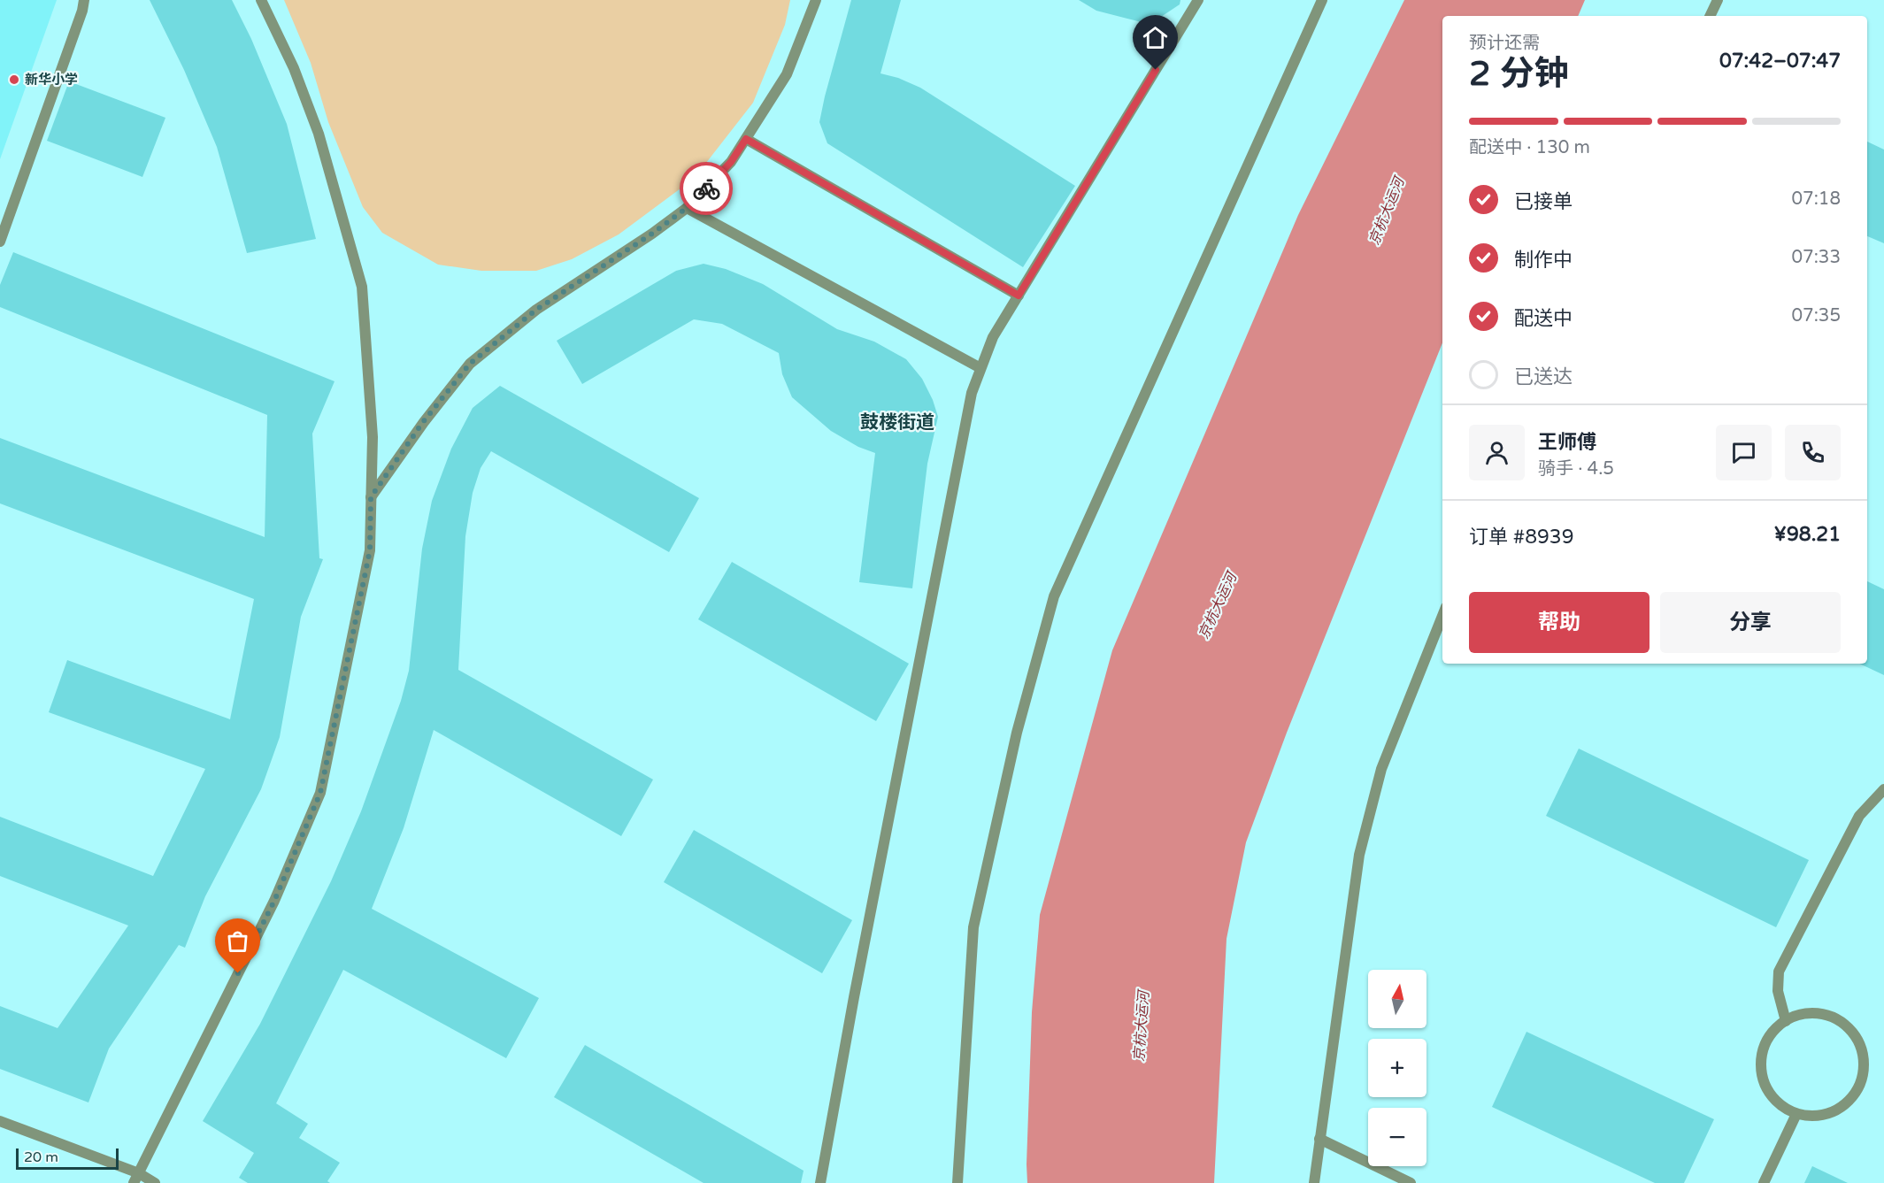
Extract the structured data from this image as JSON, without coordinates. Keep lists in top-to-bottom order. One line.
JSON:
{"districts":["鼓楼街道"],"water":["京杭大运河"],"places":["新华小学"],"scale_bar":"20 m","north":"top","page":{"heading":["2 分钟","预计还需","07:42–07:47"],"panel":["王师傅","骑手 · 4.5","订单 #8939","¥98.21"],"bar":"配送中 · 130 m","list":[["已接单","07:18"],["制作中","07:33"],["配送中","07:35"],"已送达"],"buttons":["帮助","分享"],"map_buttons":["+","−"],"scale":"20 m"}}
